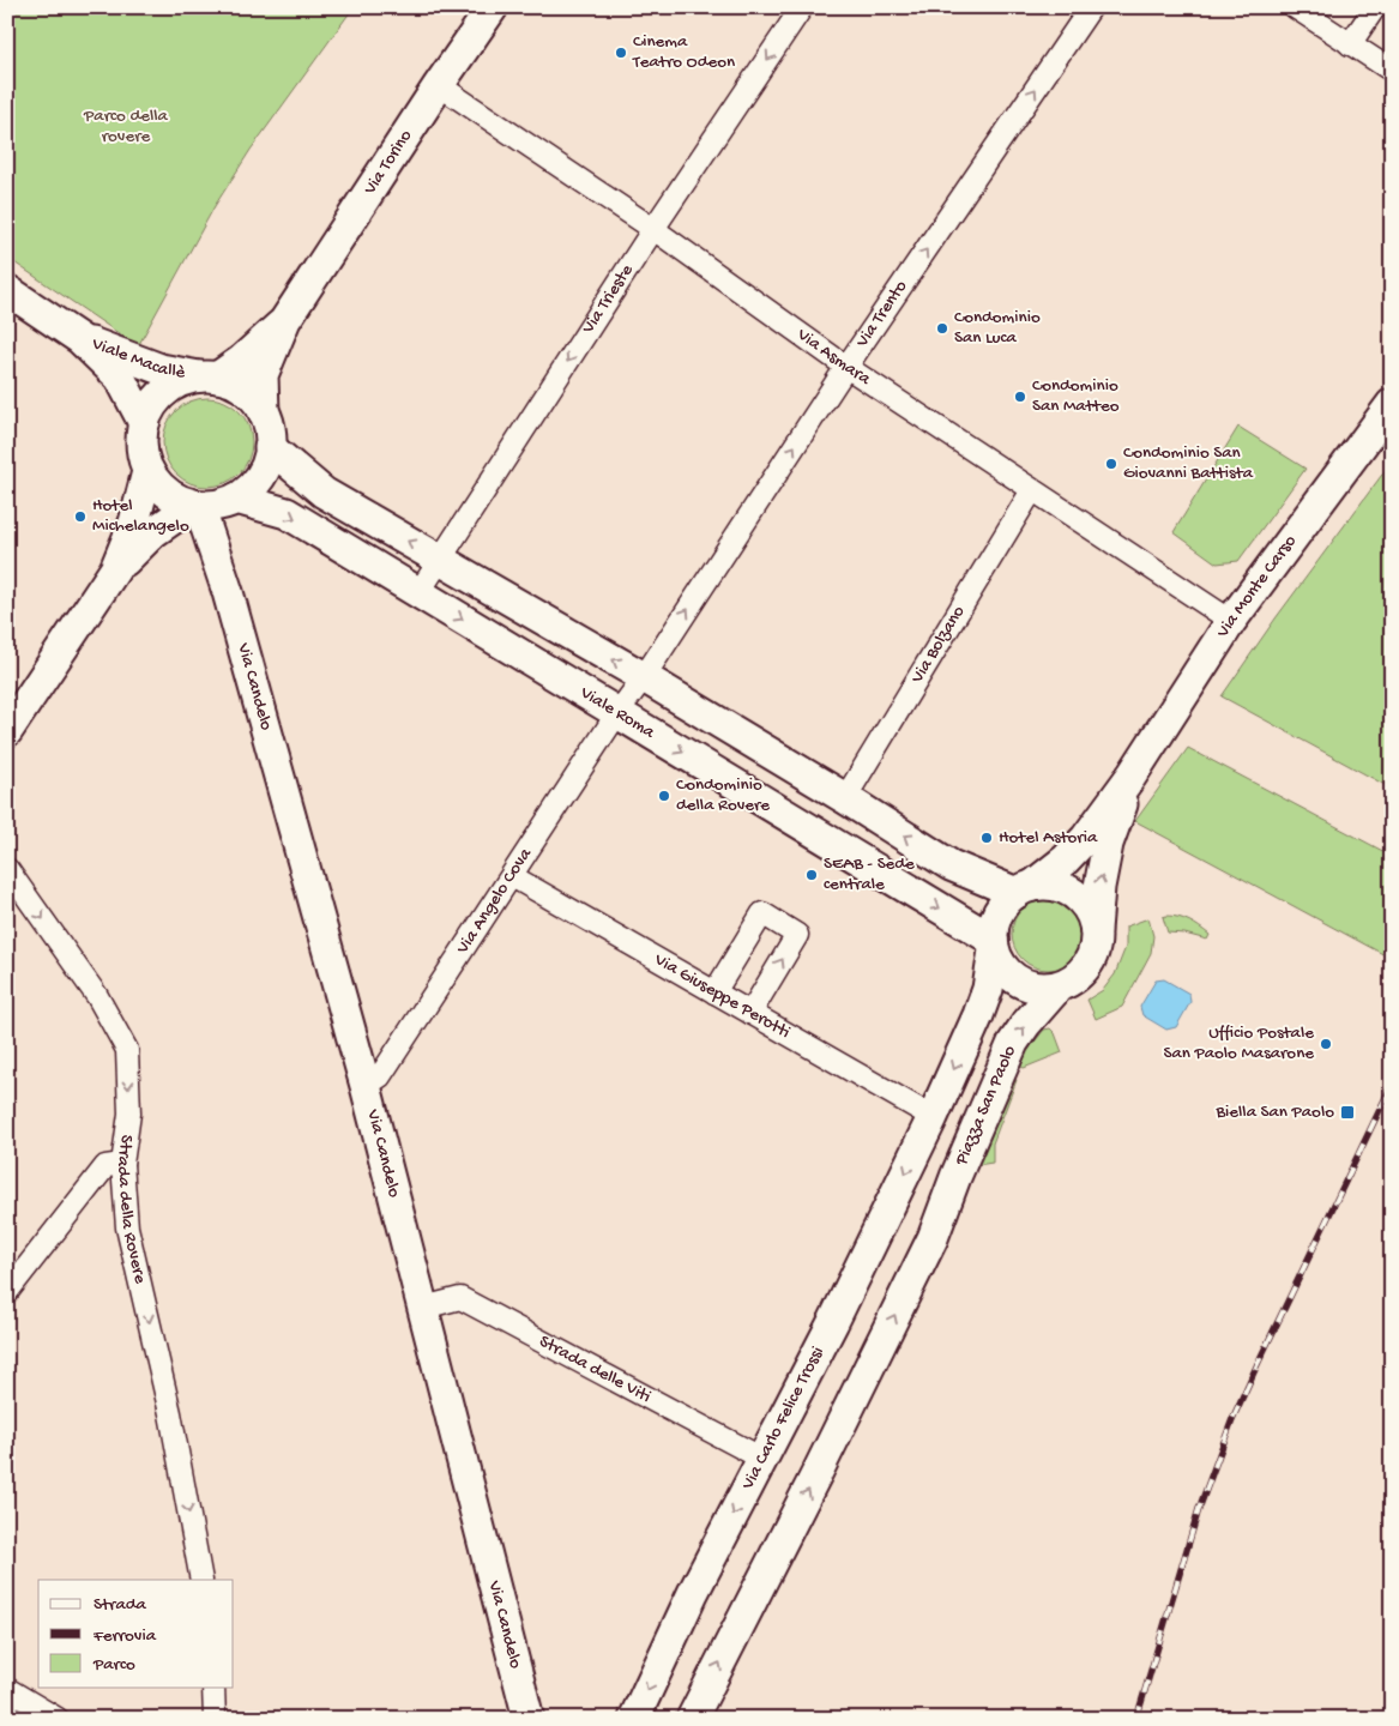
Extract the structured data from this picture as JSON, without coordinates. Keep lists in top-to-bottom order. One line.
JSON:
{"streets":{"street":["Via Torino","Via Trieste","Via Trento","Via Asmara","Viale Macallè","Via Monte Carso","Via Bolzano","Via Candelo","Viale Roma","Via Angelo Cova","Via Giuseppe Perotti","Piazza San Paolo","Strada della Rovere","Strada delle Viti","Via Carlo Felice Trossi"]},"crossings":[["Via Torino","Via Asmara"],["Via Torino","Viale Macallè"],["Via Torino","Via Candelo"],["Via Torino","Viale Roma"],["Via Trieste","Via Asmara"],["Via Trieste","Viale Roma"],["Via Trento","Via Asmara"],["Via Trento","Viale Roma"],["Via Trento","Via Angelo Cova"],["Via Asmara","Via Monte Carso"],["Via Asmara","Via Bolzano"],["Viale Macallè","Via Candelo"],["Viale Macallè","Viale Roma"],["Via Monte Carso","Viale Roma"],["Via Monte Carso","Piazza San Paolo"],["Via Candelo","Viale Roma"],["Via Candelo","Via Angelo Cova"],["Via Candelo","Strada delle Viti"],["Viale Roma","Via Angelo Cova"],["Viale Roma","Piazza San Paolo"],["Via Angelo Cova","Via Giuseppe Perotti"],["Via Giuseppe Perotti","Via Carlo Felice Trossi"],["Strada delle Viti","Via Carlo Felice Trossi"]],"one_way":["Via Trieste","Via Trento","Piazza San Paolo","Strada della Rovere","Via Carlo Felice Trossi"],"parks":["Parco della rovere"],"places":{"other":["Cinema Teatro Odeon","Condominio San Luca","Condominio San Matteo","Condominio San Giovanni Battista","Hotel Michelangelo","Condominio della Rovere","Hotel Astoria","SEAB - Sede centrale","Ufficio Postale San Paolo Masarone"],"transit":["Biella San Paolo"]},"legend":["Strada","Ferrovia","Parco"]}
